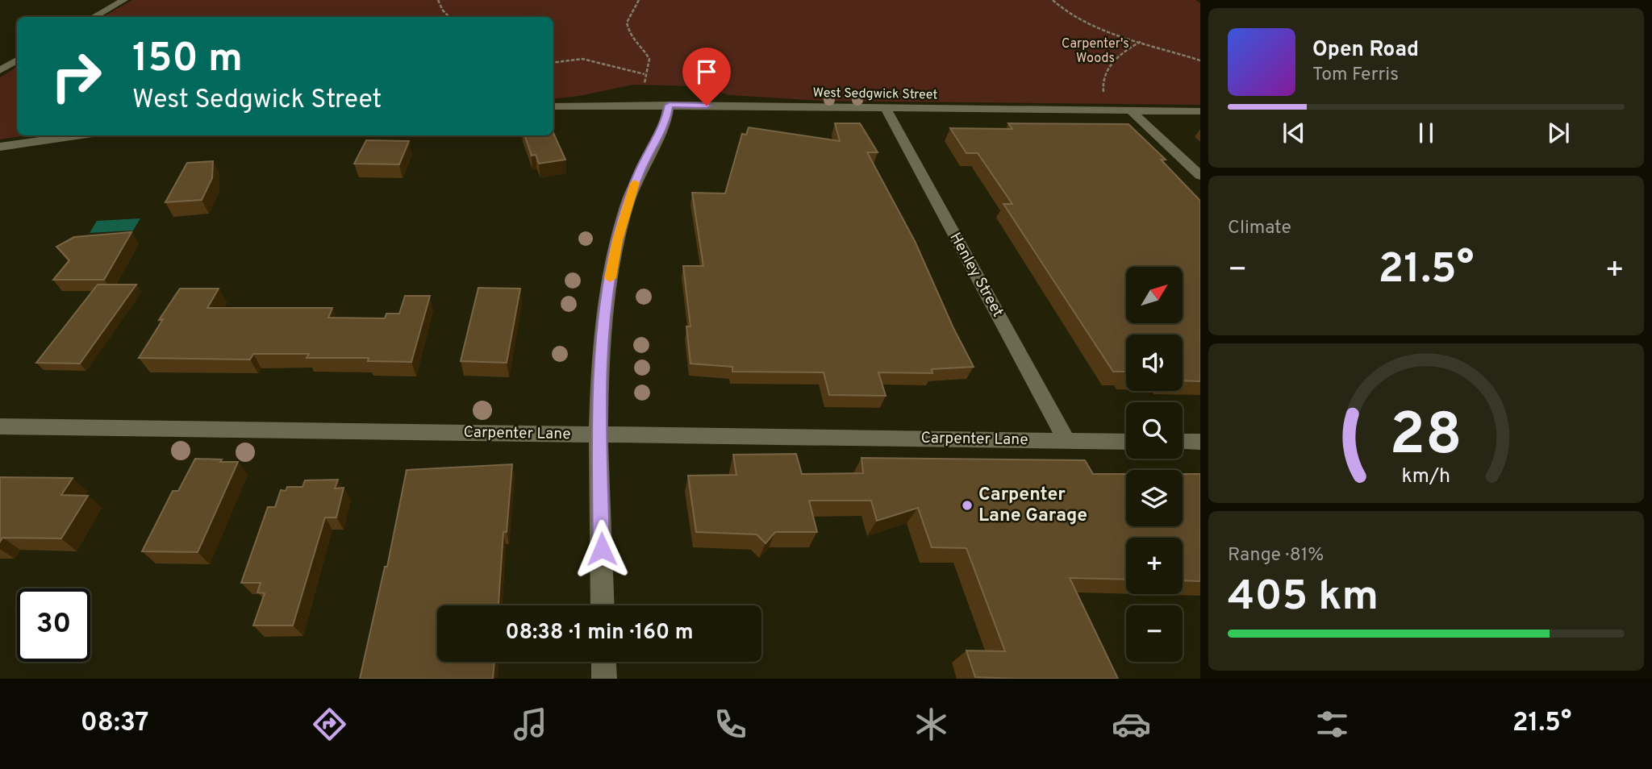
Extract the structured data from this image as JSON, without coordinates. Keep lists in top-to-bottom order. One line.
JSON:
{"streets":{"street":["West Sedgwick Street","Henley Street","Carpenter Lane"]},"crossings":[["West Sedgwick Street","Henley Street"],["Henley Street","Carpenter Lane"]],"parks":["Carpenter's Woods"],"places":["Carpenter Lane Garage"],"north":"top right","page":{"turn":["150 m","West Sedgwick Street"],"song":["Open Road","Tom Ferris"],"tile":["Climate",["Range · 81%","405 km"]],"heat":["−","21.5°","+"],"map_buttons":["+","−"],"limit":"30","trip":"08:38 · 1 min · 160 m","tabs":["08:37","21.5°"],"gauge":["28","km/h"]}}
